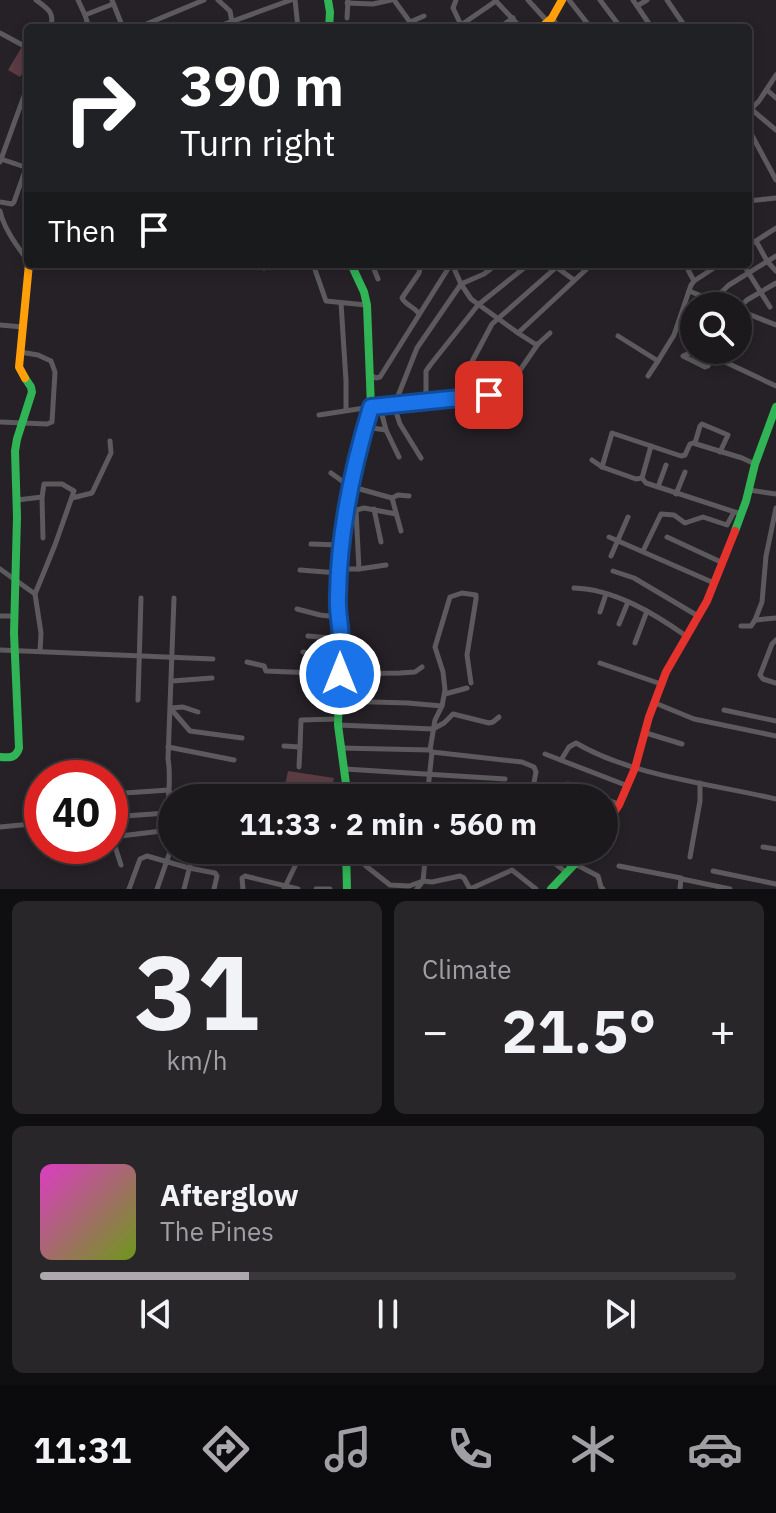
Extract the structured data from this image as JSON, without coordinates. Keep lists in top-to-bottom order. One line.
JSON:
{"page":{"turn":["390 m","Turn right"],"then":"Then","limit":"40","trip":"11:33 · 2 min · 560 m","tile":[["31","km/h"],"Climate"],"heat":["−","21.5°","+"],"song":["Afterglow","The Pines"],"tabs":"11:31"}}
